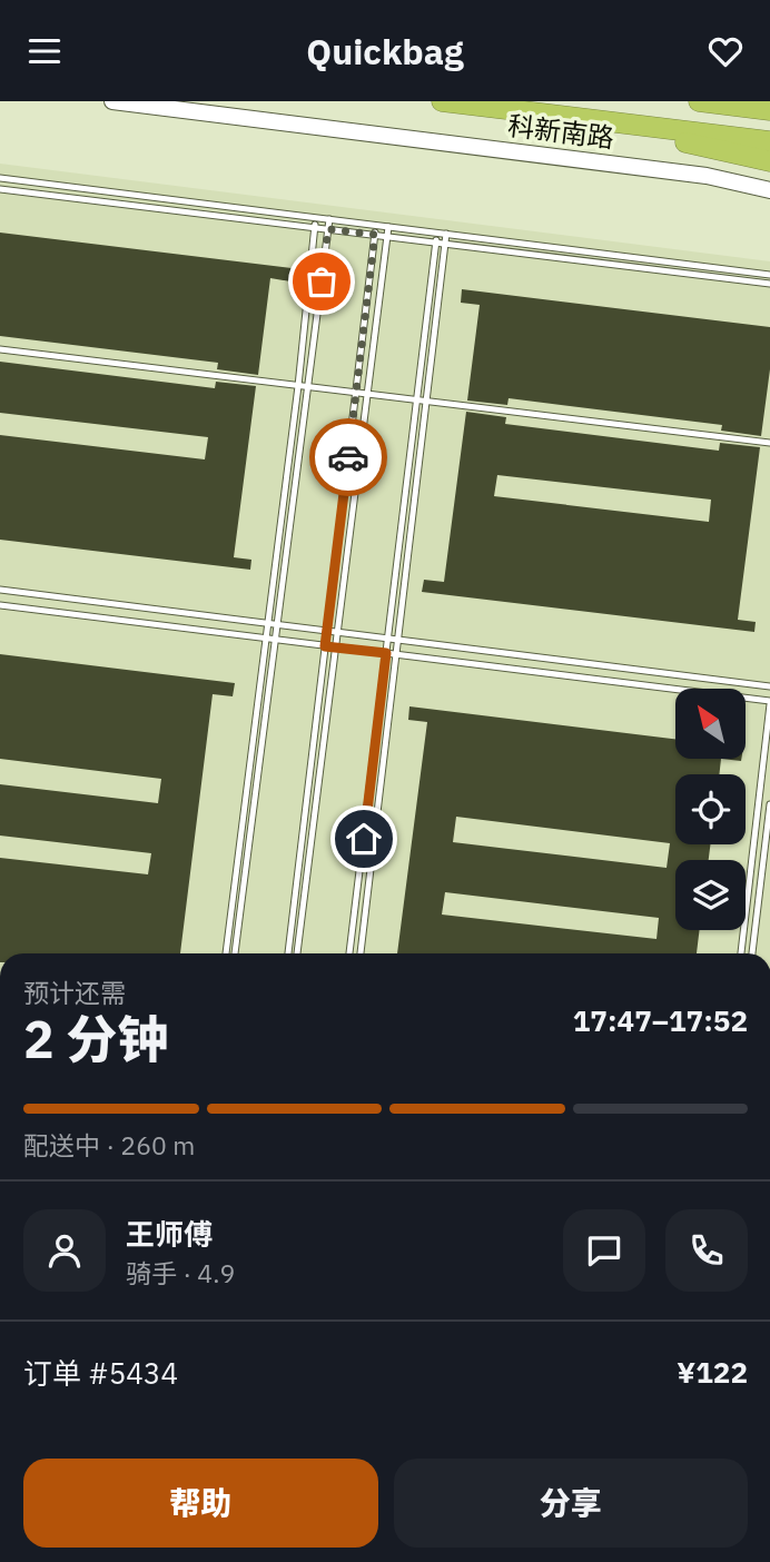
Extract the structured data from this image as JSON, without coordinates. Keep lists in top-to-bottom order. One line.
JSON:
{"streets":{"main road":["科新南路"]},"north":"top left","page":{"header":"Quickbag","heading":["2 分钟","预计还需","17:47–17:52"],"panel":["王师傅","骑手 · 4.9","订单 #5434","¥122"],"bar":"配送中 · 260 m","buttons":["帮助","分享"]}}
